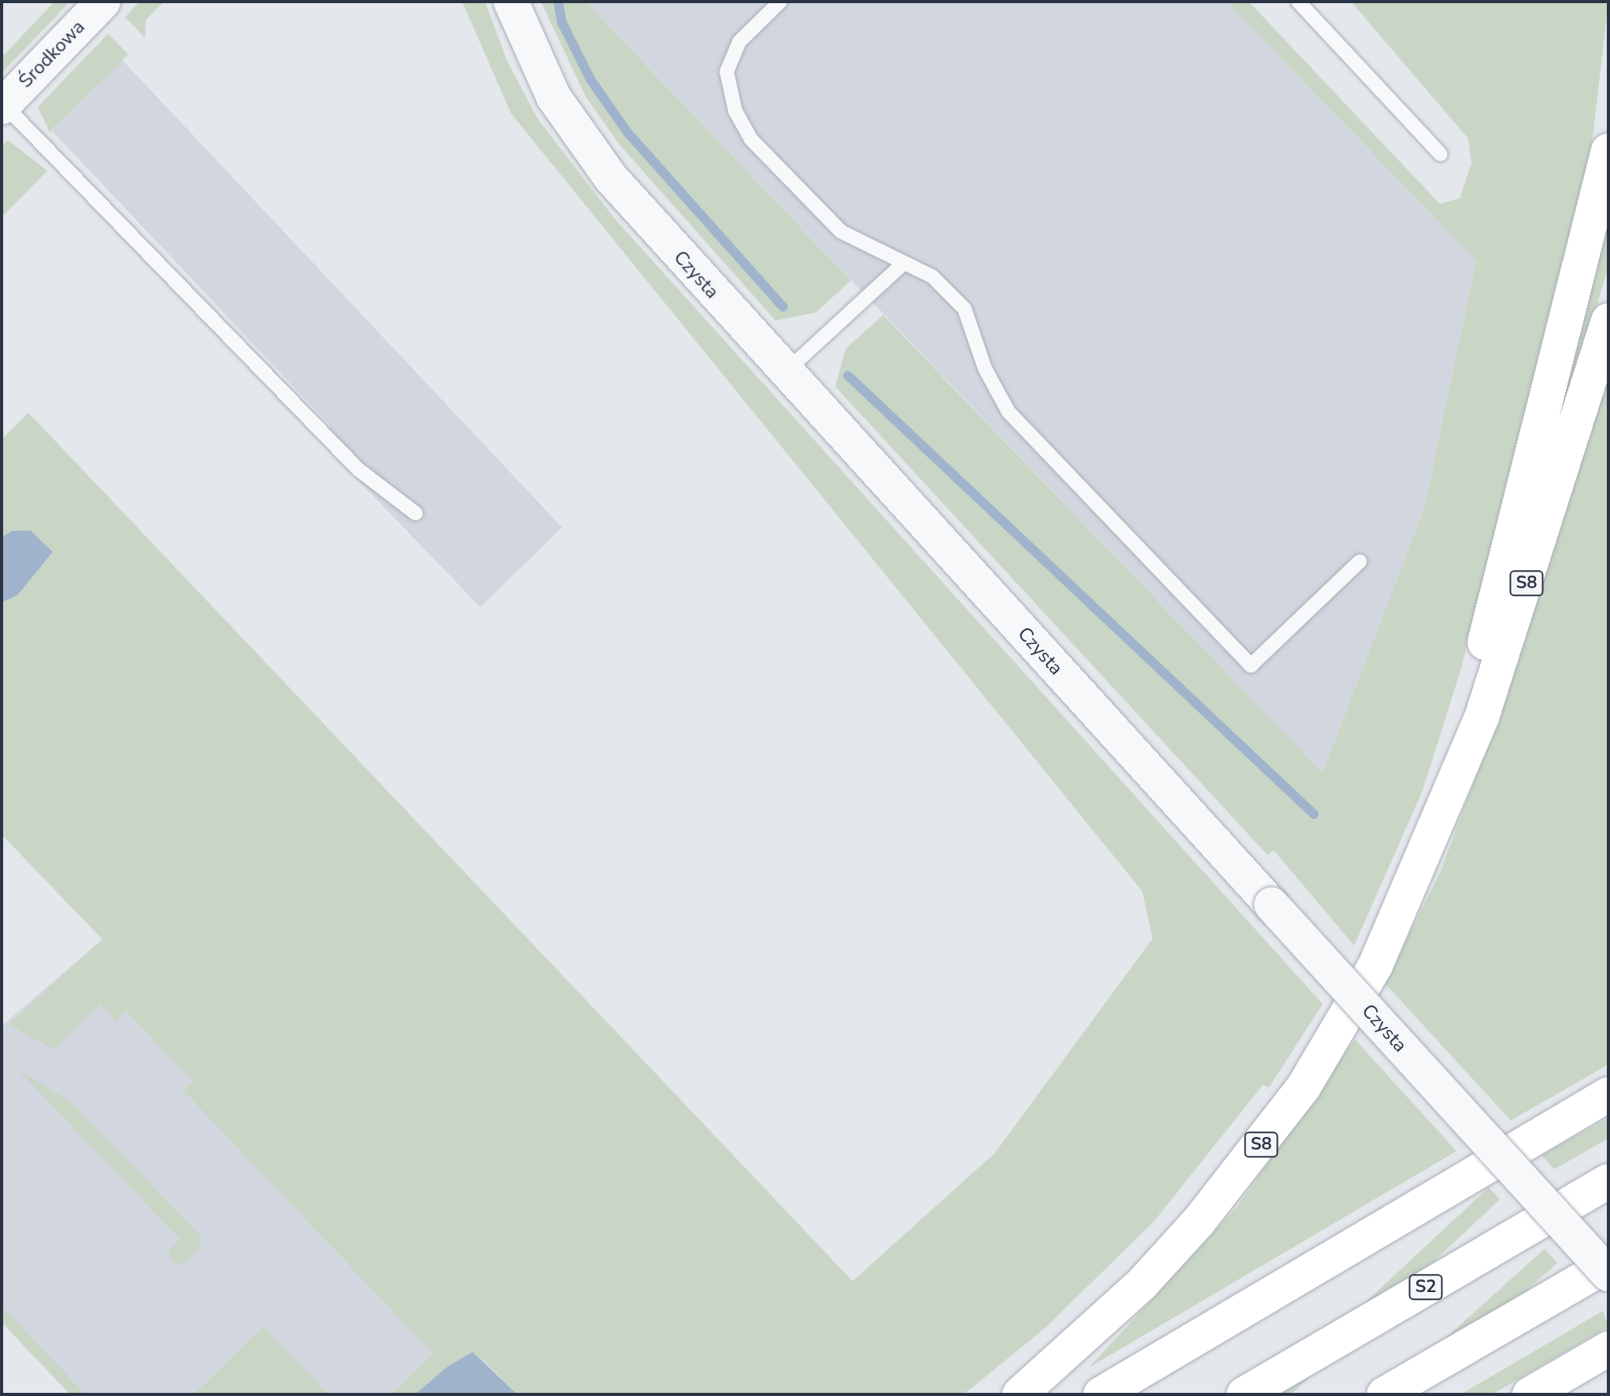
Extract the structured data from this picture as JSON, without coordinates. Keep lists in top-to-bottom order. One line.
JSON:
{"streets":{"highway":["S8","S2"],"street":["Środkowa","Czysta"]}}
